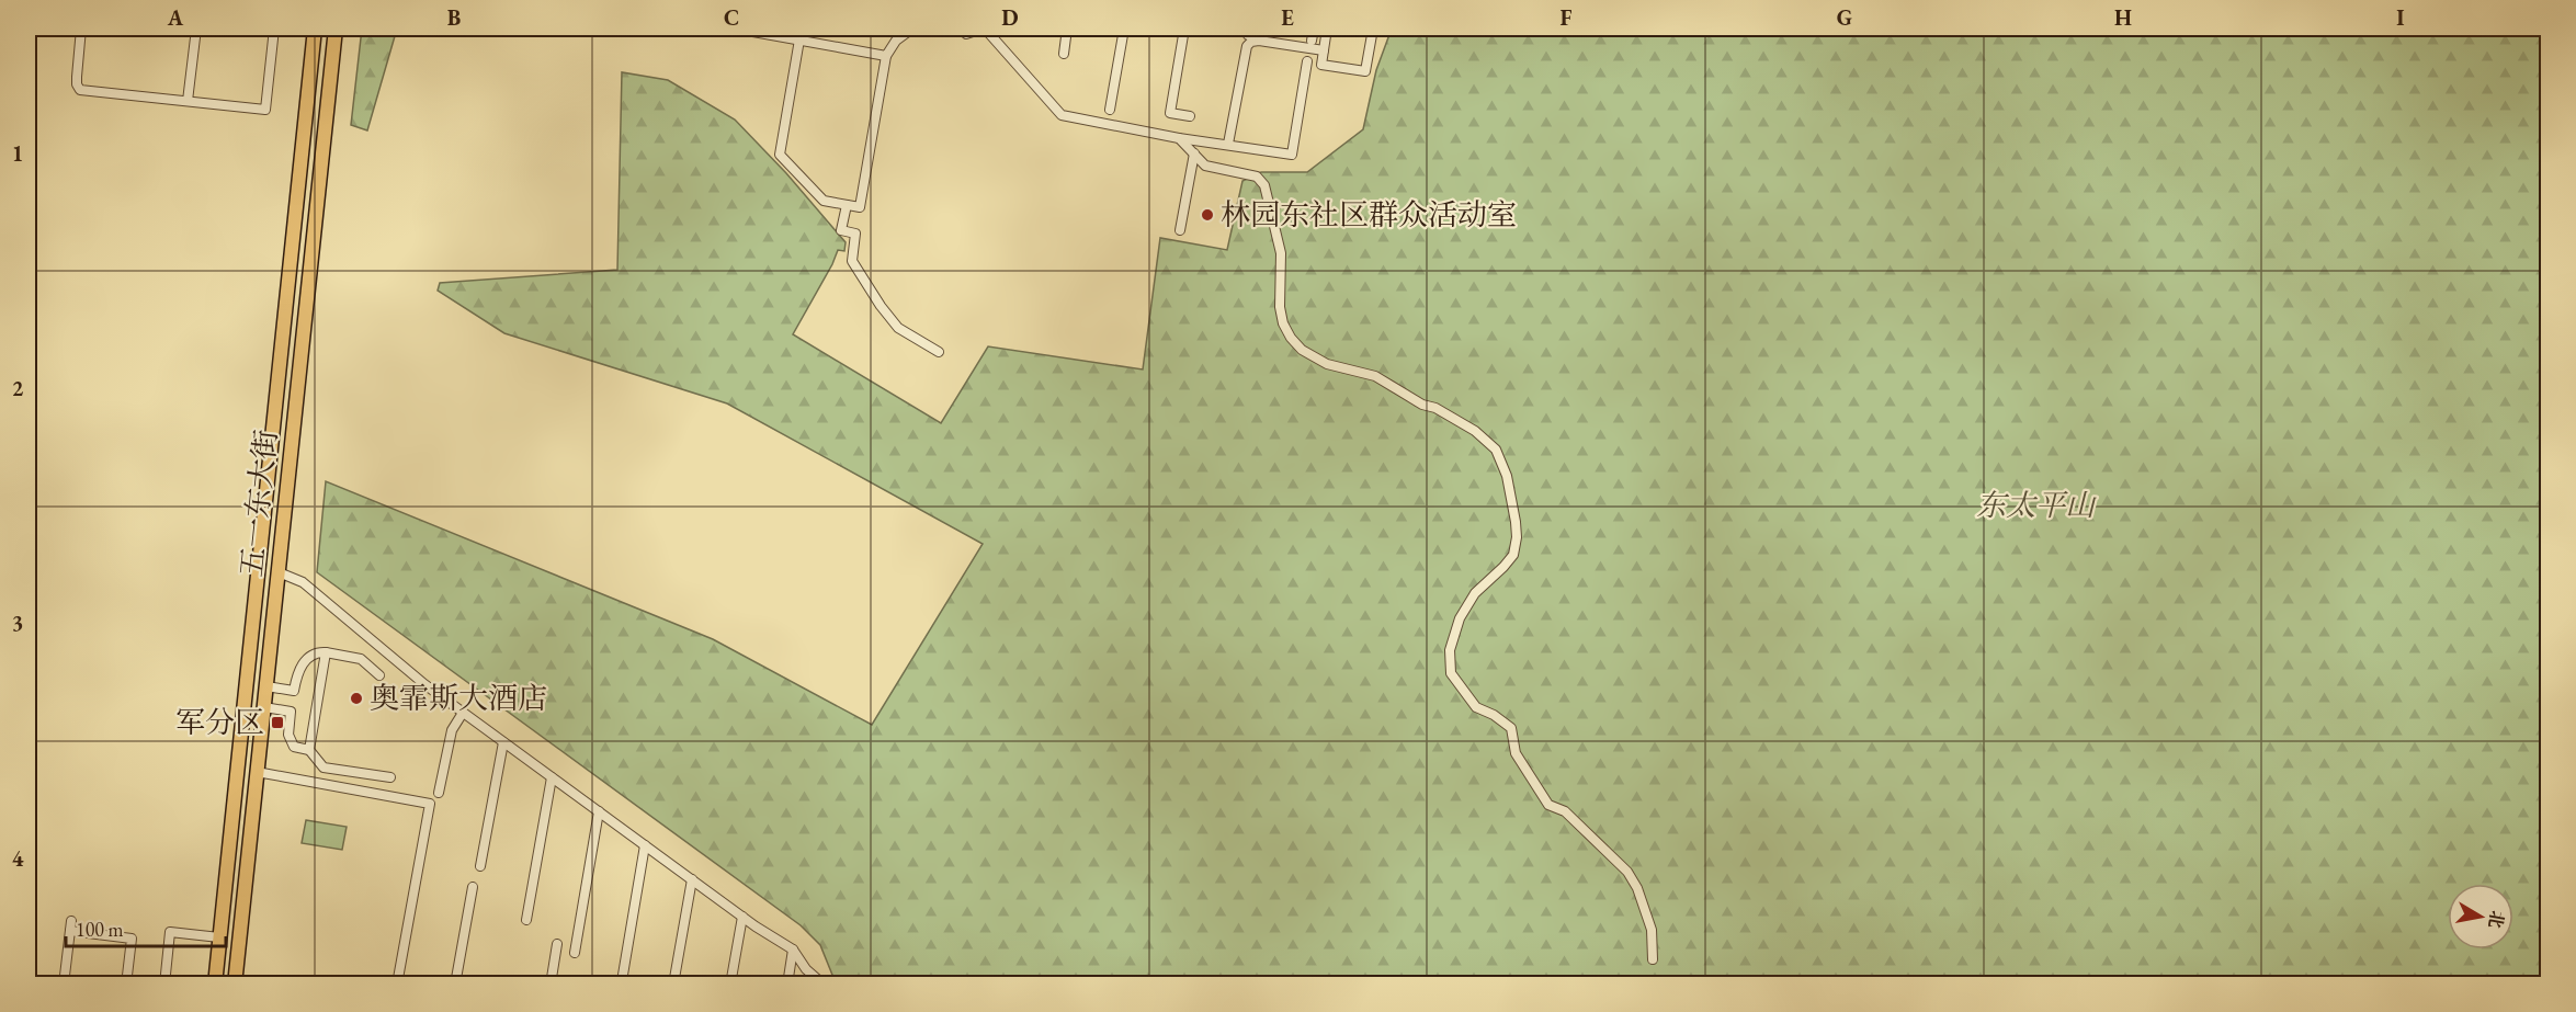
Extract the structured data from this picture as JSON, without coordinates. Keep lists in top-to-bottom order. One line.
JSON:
{"streets":{"main road":["五一东大街"]},"parks":["东太平山"],"places":{"other":["林园东社区群众活动室","奥霏斯大酒店"],"transit":["军分区"]},"scale_bar":"100 m","north":"right","grid":{"columns":["A","B","C","D","E","F","G","H","I"],"rows":["1","2","3","4"]}}
